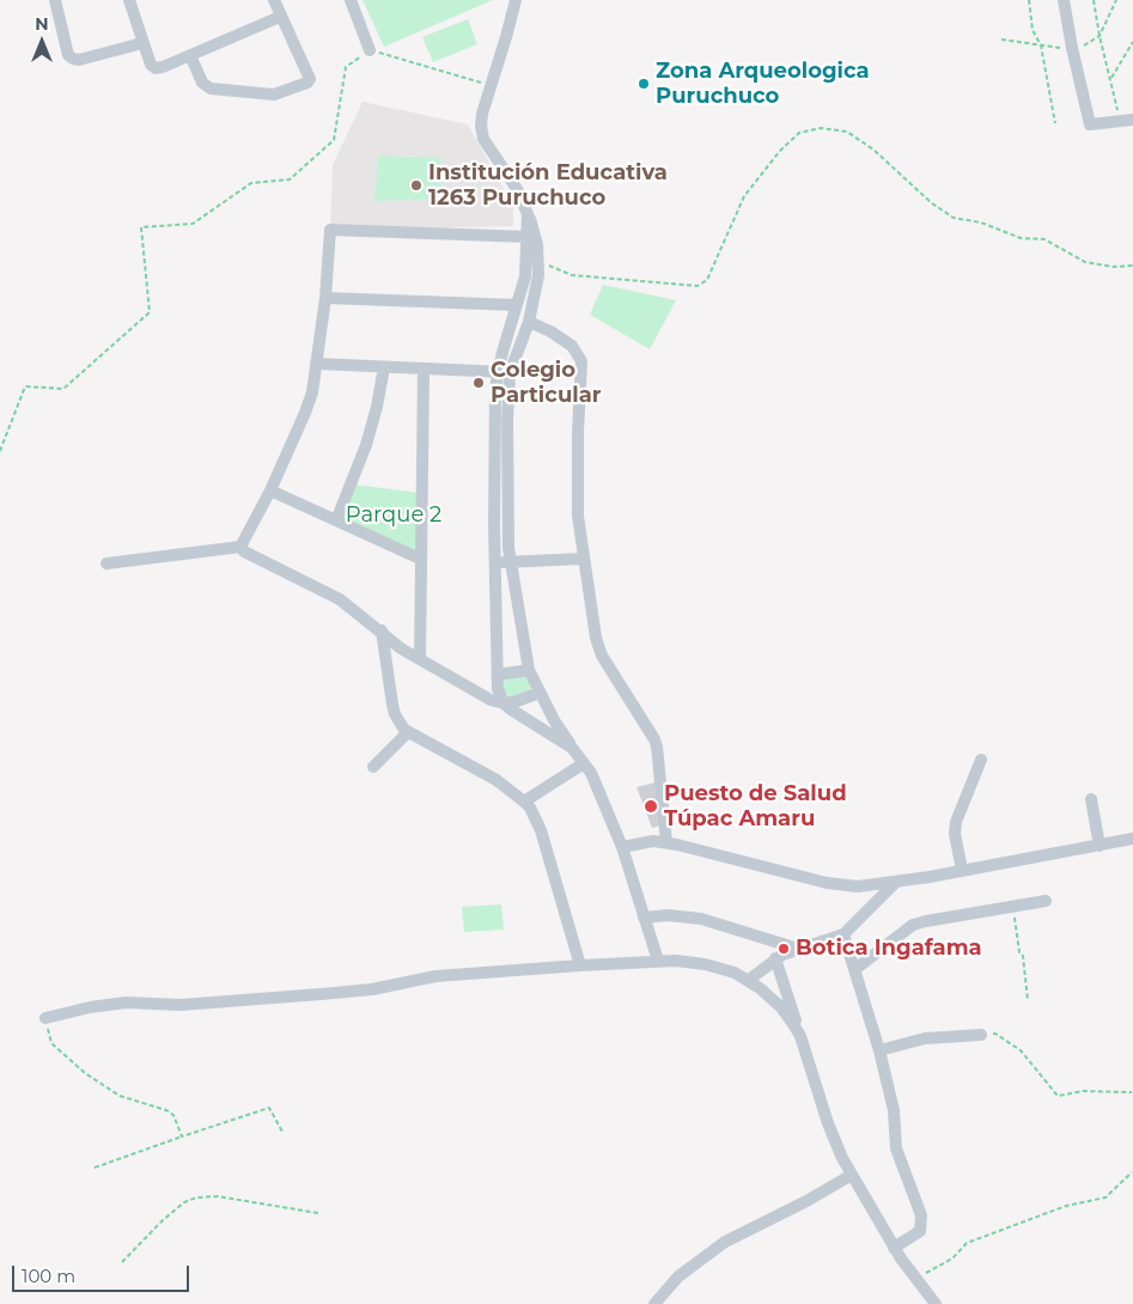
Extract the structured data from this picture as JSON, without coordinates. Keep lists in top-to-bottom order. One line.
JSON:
{"parks":["Parque 2"],"places":["Zona Arqueologica Puruchuco","Institución Educativa 1263 Puruchuco","Colegio Particular","Puesto de Salud Túpac Amaru","Botica Ingafama"],"scale_bar":"100 m","north":"top"}
